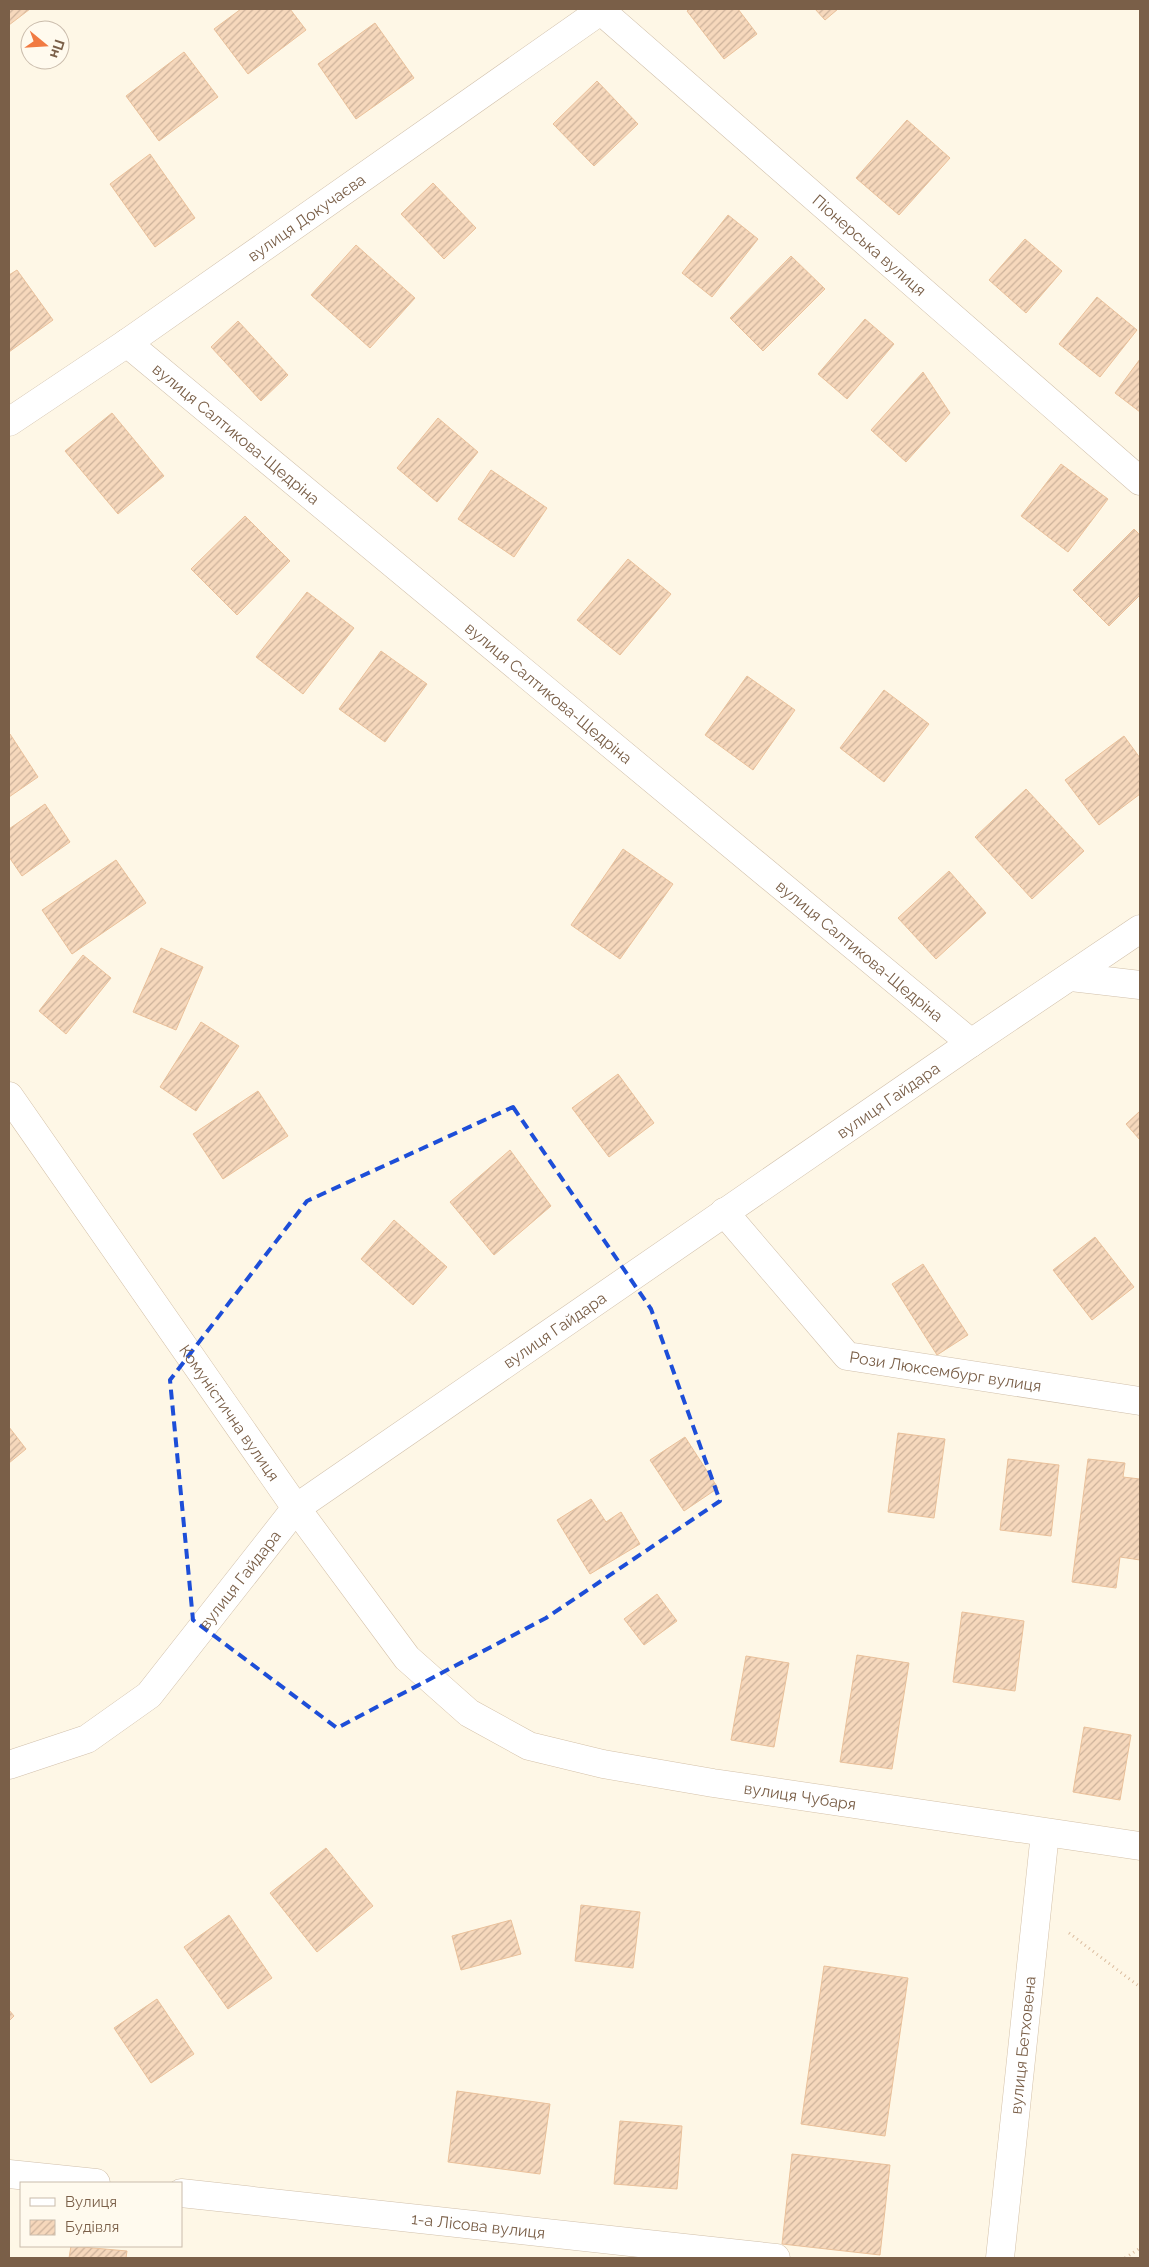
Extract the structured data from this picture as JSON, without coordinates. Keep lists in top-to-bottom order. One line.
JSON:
{"streets":{"street":["вулиця Докучаєва","Піонерська вулиця","вулиця Салтикова-Щедріна","вулиця Гайдара","Рози Люксембург вулиця","Комуністична вулиця","вулиця Чубаря","вулиця Бетховена","1-а Лісова вулиця"]},"crossings":[["вулиця Докучаєва","Піонерська вулиця"],["вулиця Докучаєва","вулиця Салтикова-Щедріна"],["вулиця Салтикова-Щедріна","вулиця Гайдара"],["вулиця Гайдара","Рози Люксембург вулиця"],["вулиця Гайдара","Комуністична вулиця"],["Комуністична вулиця","вулиця Чубаря"],["вулиця Чубаря","вулиця Бетховена"]],"legend":["Вулиця","Будівля"],"north":"right"}
